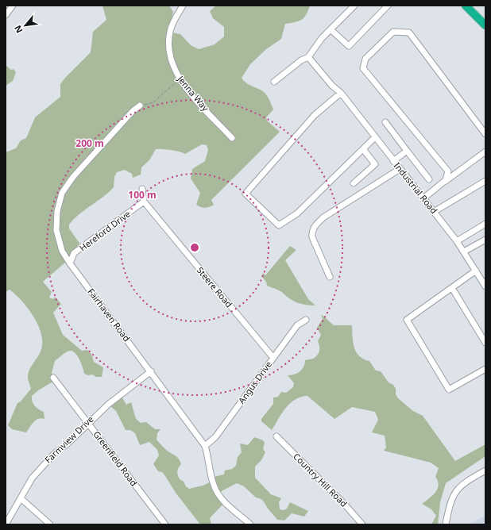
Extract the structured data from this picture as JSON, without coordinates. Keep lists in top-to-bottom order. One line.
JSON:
{"streets":{"street":["Jenna Way","Industrial Road","Hereford Drive","Steere Road","Fairhaven Road","Angus Drive","Farmview Drive","Greenfield Road","Country Hill Road"]},"crossings":[["Hereford Drive","Steere Road"],["Hereford Drive","Fairhaven Road"],["Steere Road","Angus Drive"],["Fairhaven Road","Angus Drive"],["Fairhaven Road","Farmview Drive"],["Farmview Drive","Greenfield Road"]],"north":"bottom left","rings":["200 m","100 m"]}
